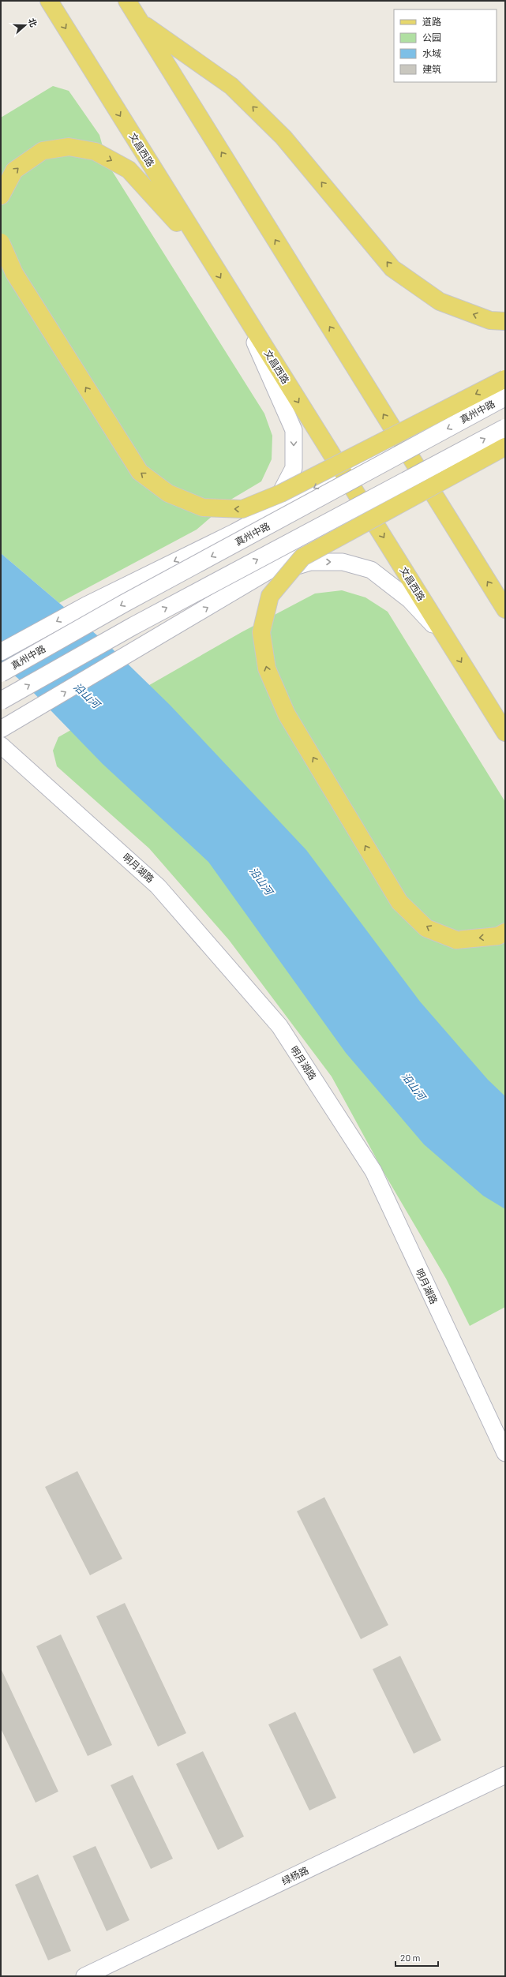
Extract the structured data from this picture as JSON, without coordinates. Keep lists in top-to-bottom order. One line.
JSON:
{"streets":{"main road":["文昌西路","真州中路"],"street":["明月湖路","绿杨路"]},"crossings":[["文昌西路","真州中路"]],"water":["沿山河"],"legend":["道路","公园","水域","建筑"],"scale_bar":"20 m","north":"right"}
